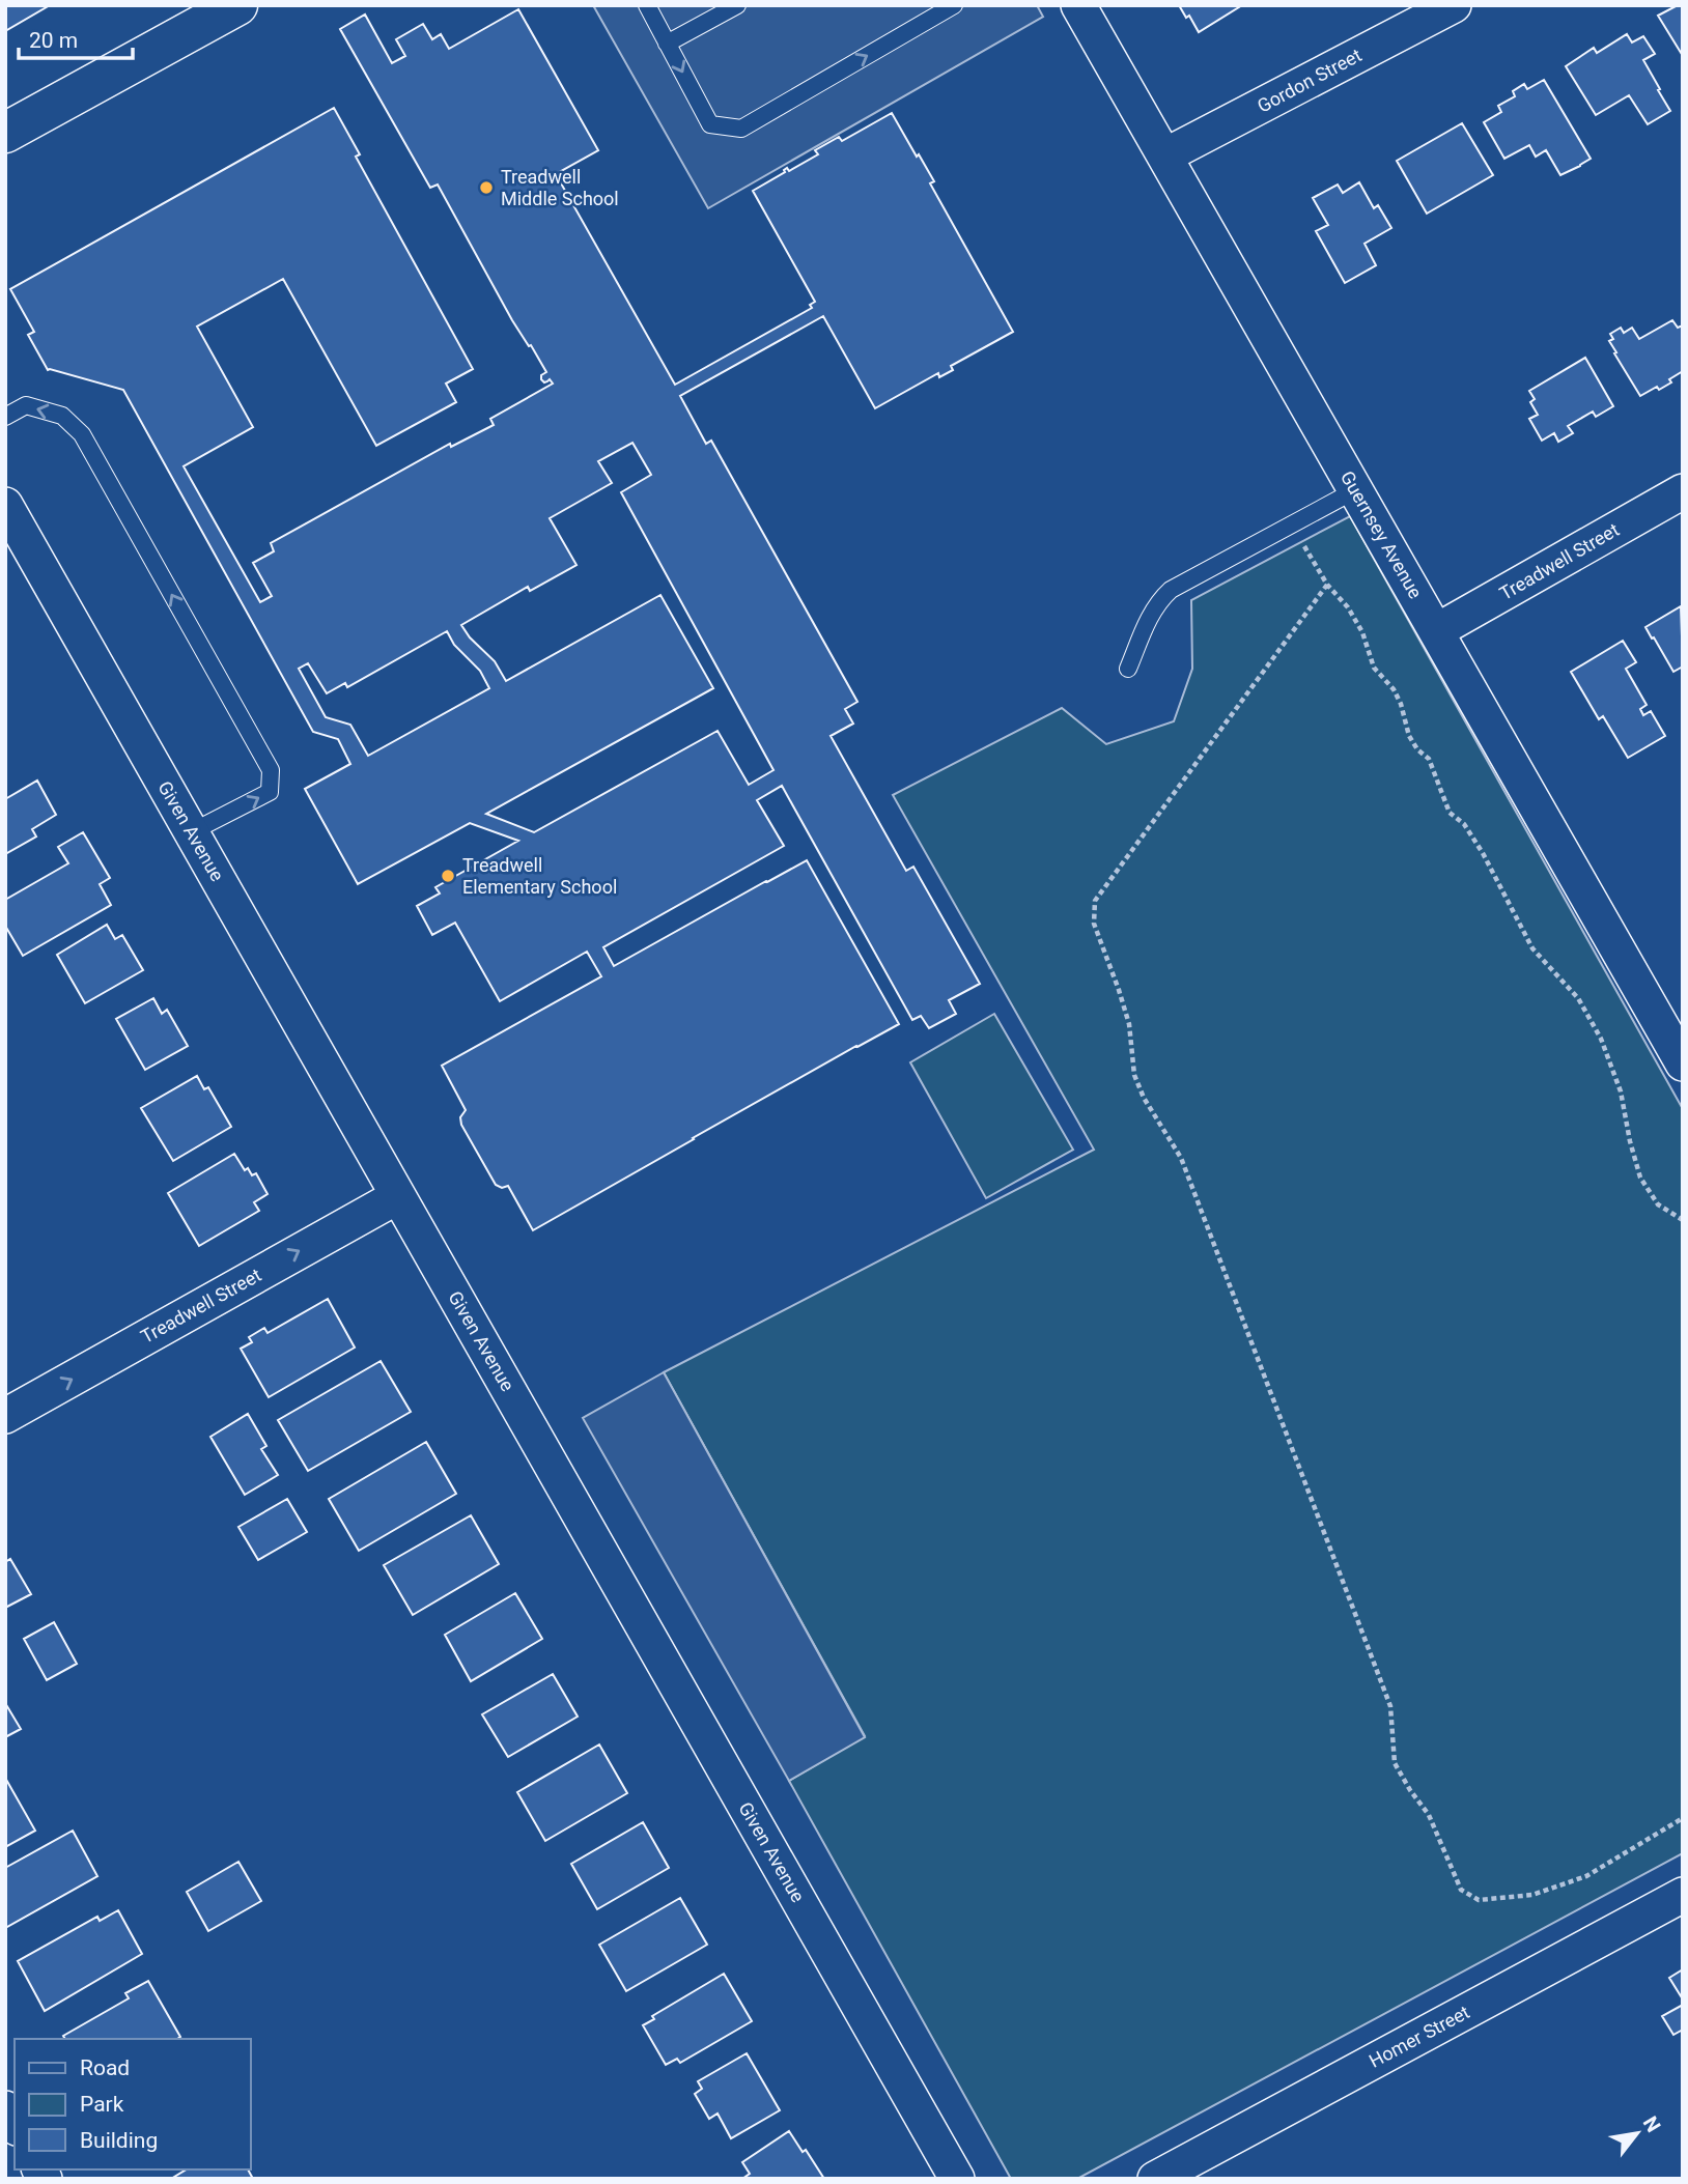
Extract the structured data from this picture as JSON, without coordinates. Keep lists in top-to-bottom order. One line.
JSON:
{"streets":{"street":["Gordon Street","Guernsey Avenue","Treadwell Street","Given Avenue","Homer Street"]},"crossings":[["Gordon Street","Guernsey Avenue"],["Guernsey Avenue","Treadwell Street"],["Treadwell Street","Given Avenue"]],"one_way":["Treadwell Street"],"places":["Treadwell Middle School","Treadwell Elementary School"],"legend":["Road","Park","Building"],"scale_bar":"20 m","north":"top right"}
